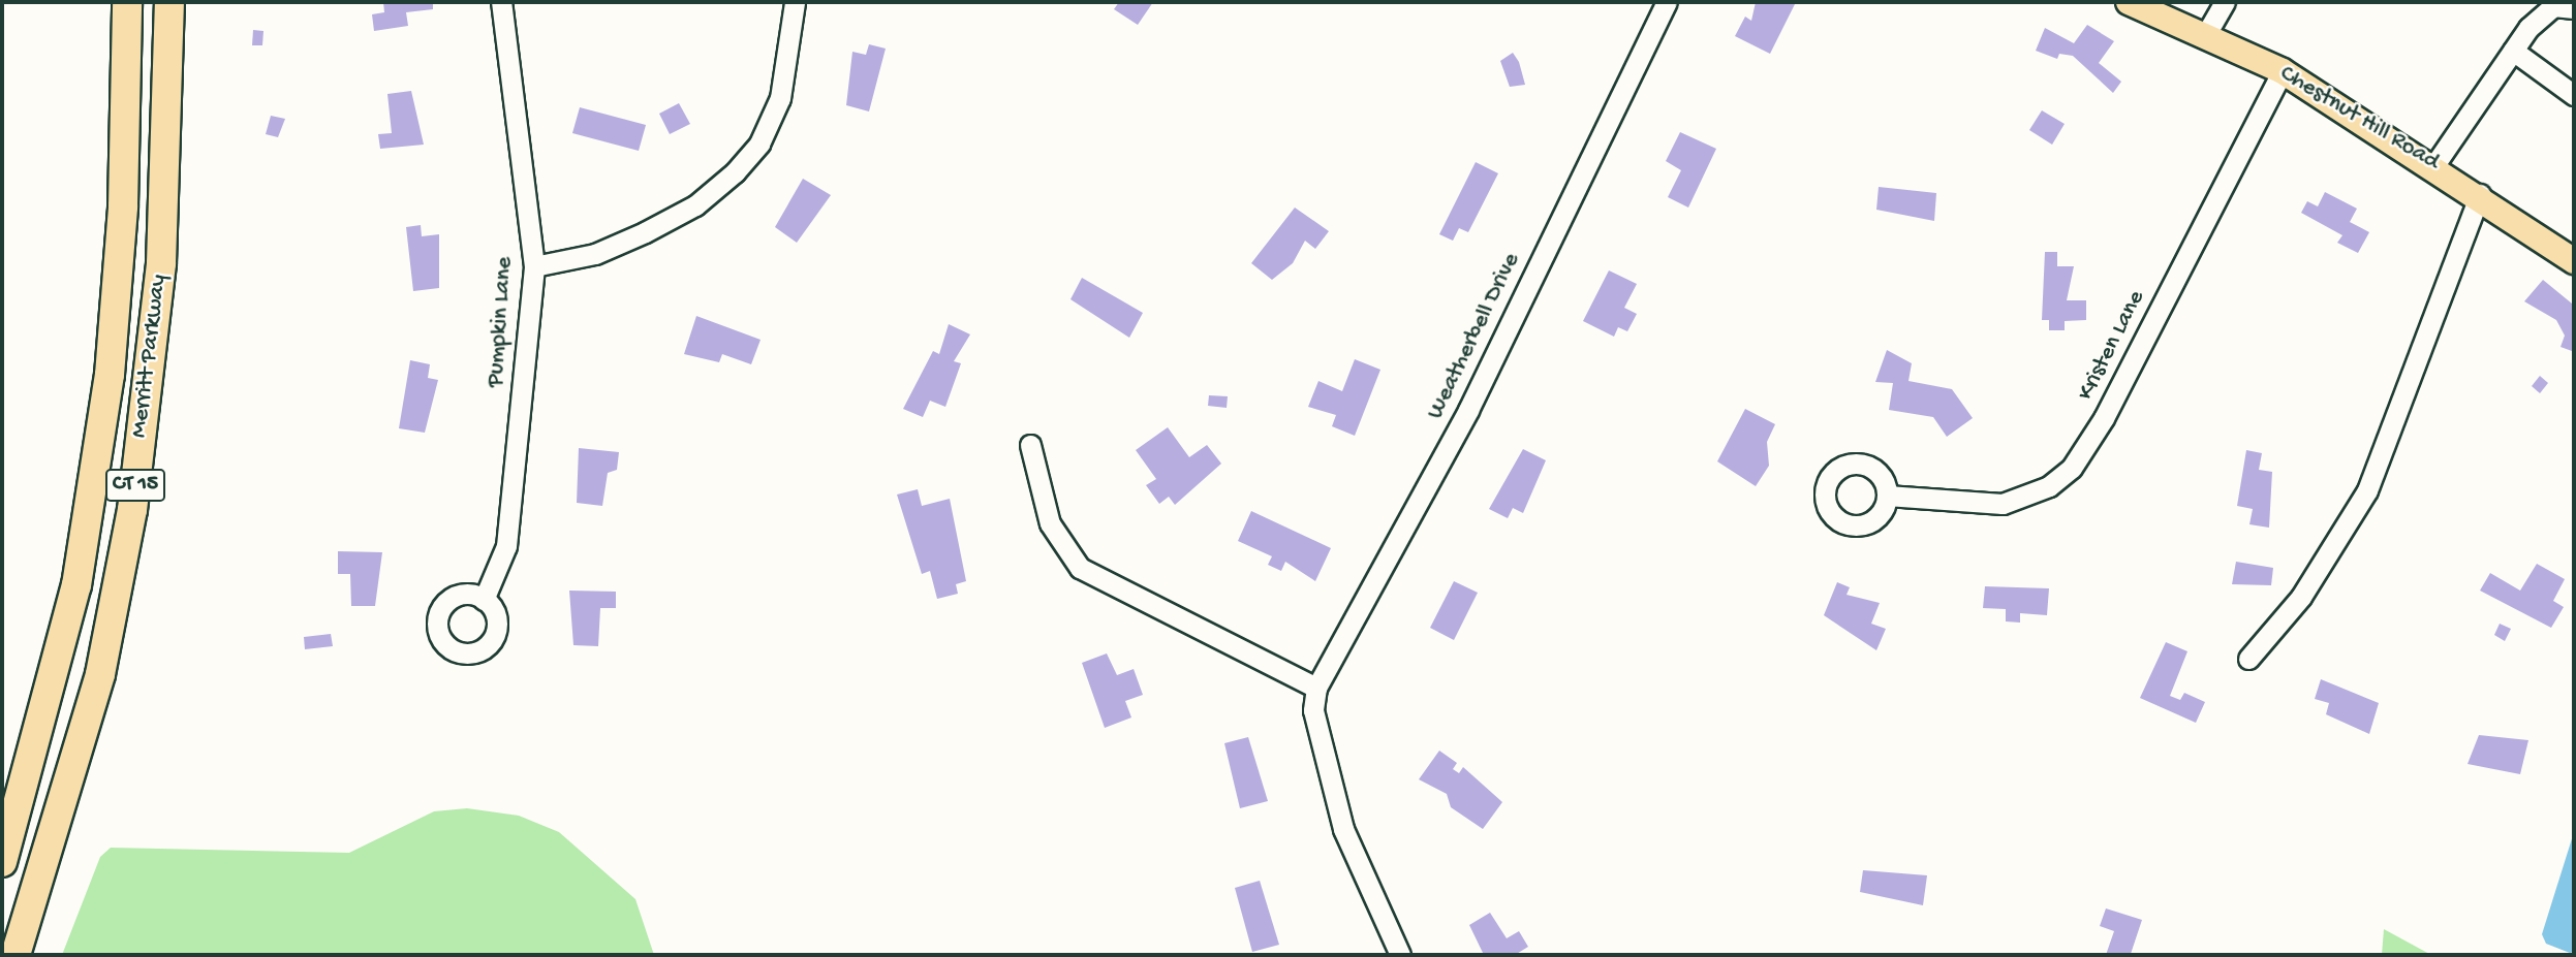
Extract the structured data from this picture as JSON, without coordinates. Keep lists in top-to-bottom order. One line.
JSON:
{"streets":{"highway":["Merritt Parkway","CT 15"],"main road":["Chestnut Hill Road"],"street":["Pumpkin Lane","Weatherbell Drive","Kristen Lane"]},"crossings":[["Chestnut Hill Road","Kristen Lane"]]}
